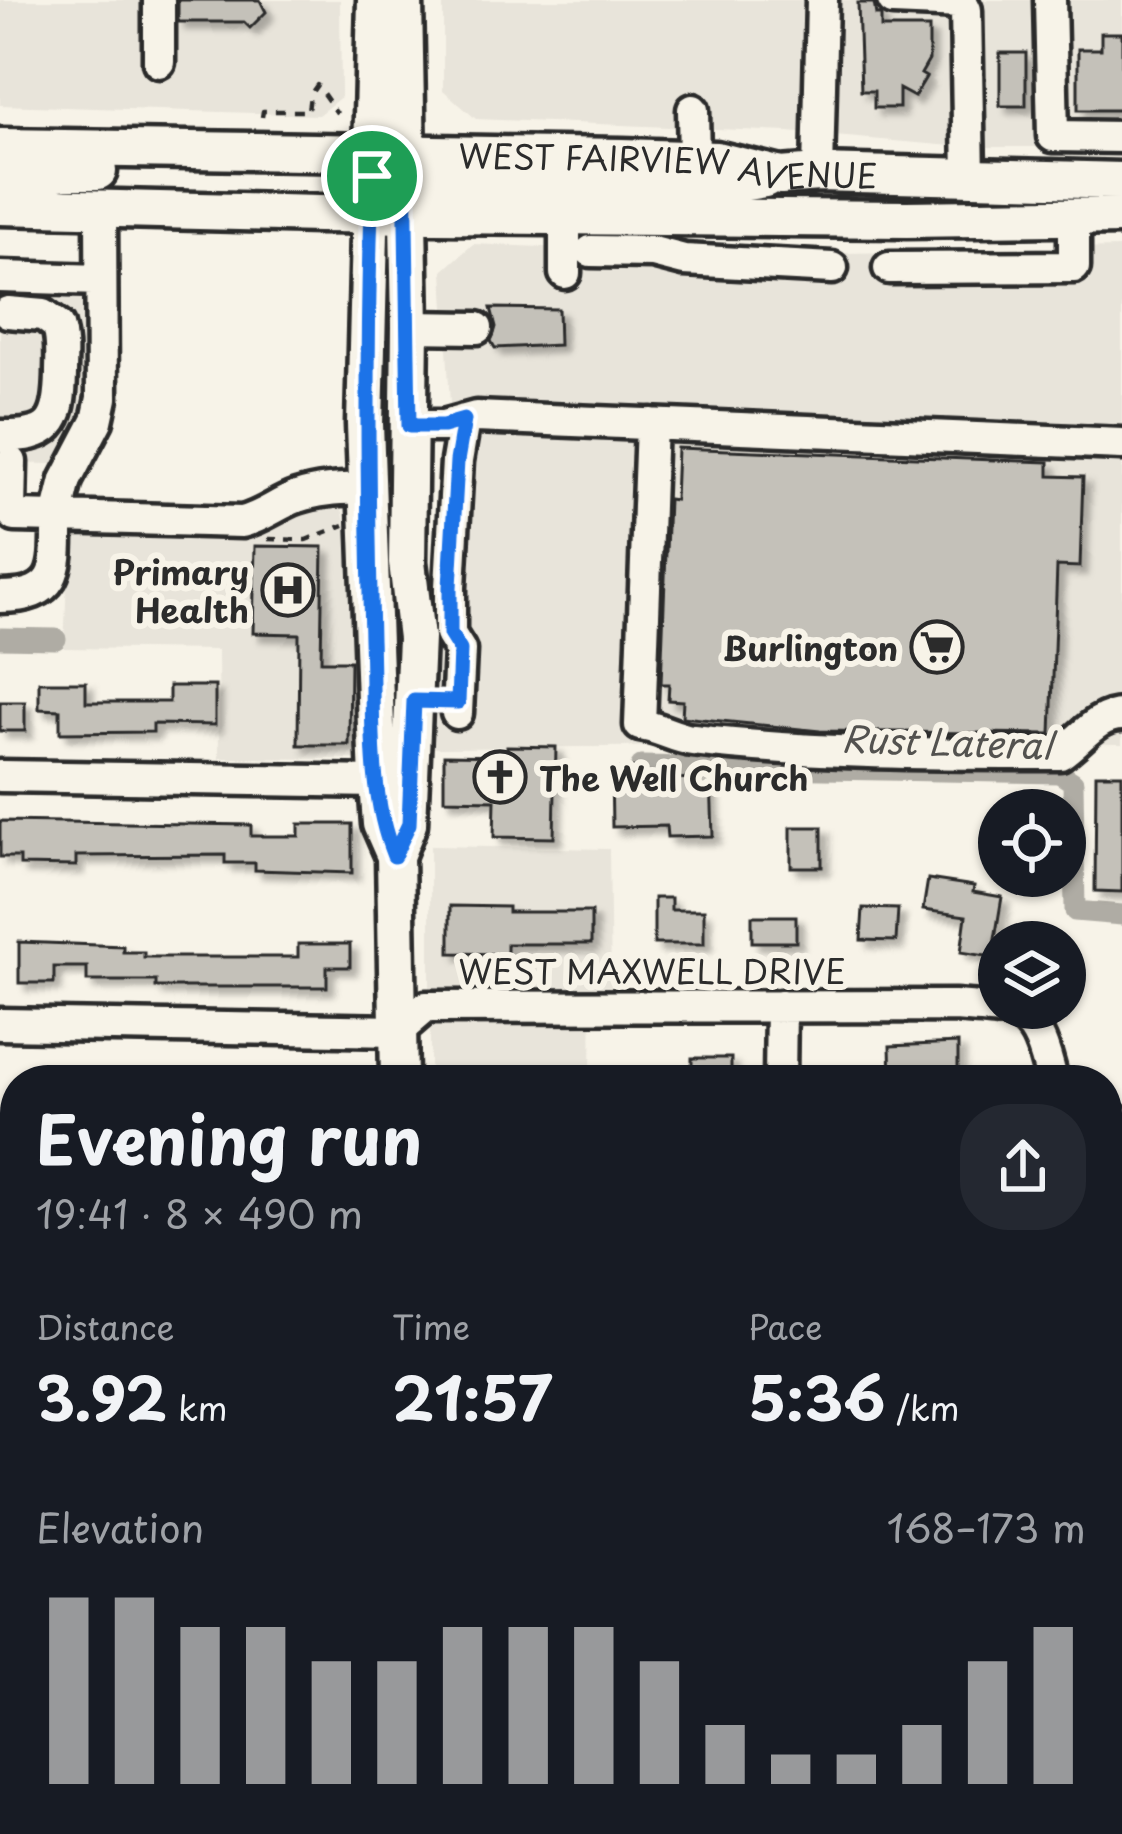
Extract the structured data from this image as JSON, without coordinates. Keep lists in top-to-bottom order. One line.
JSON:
{"streets":{"main road":["WEST FAIRVIEW AVENUE"],"street":["WEST MAXWELL DRIVE"]},"water":["Rust Lateral"],"places":{"hospital":["Primary Health"],"supermarket":["Burlington"],"church":["The Well Church"]},"page":{"heading":["Evening run","19:41 · 8 × 490 m"],"stats":[["Distance","3.92 km"],["Time","21:57"],["Pace","5:36 /km"]],"chart":["Elevation","168–173 m"]}}
